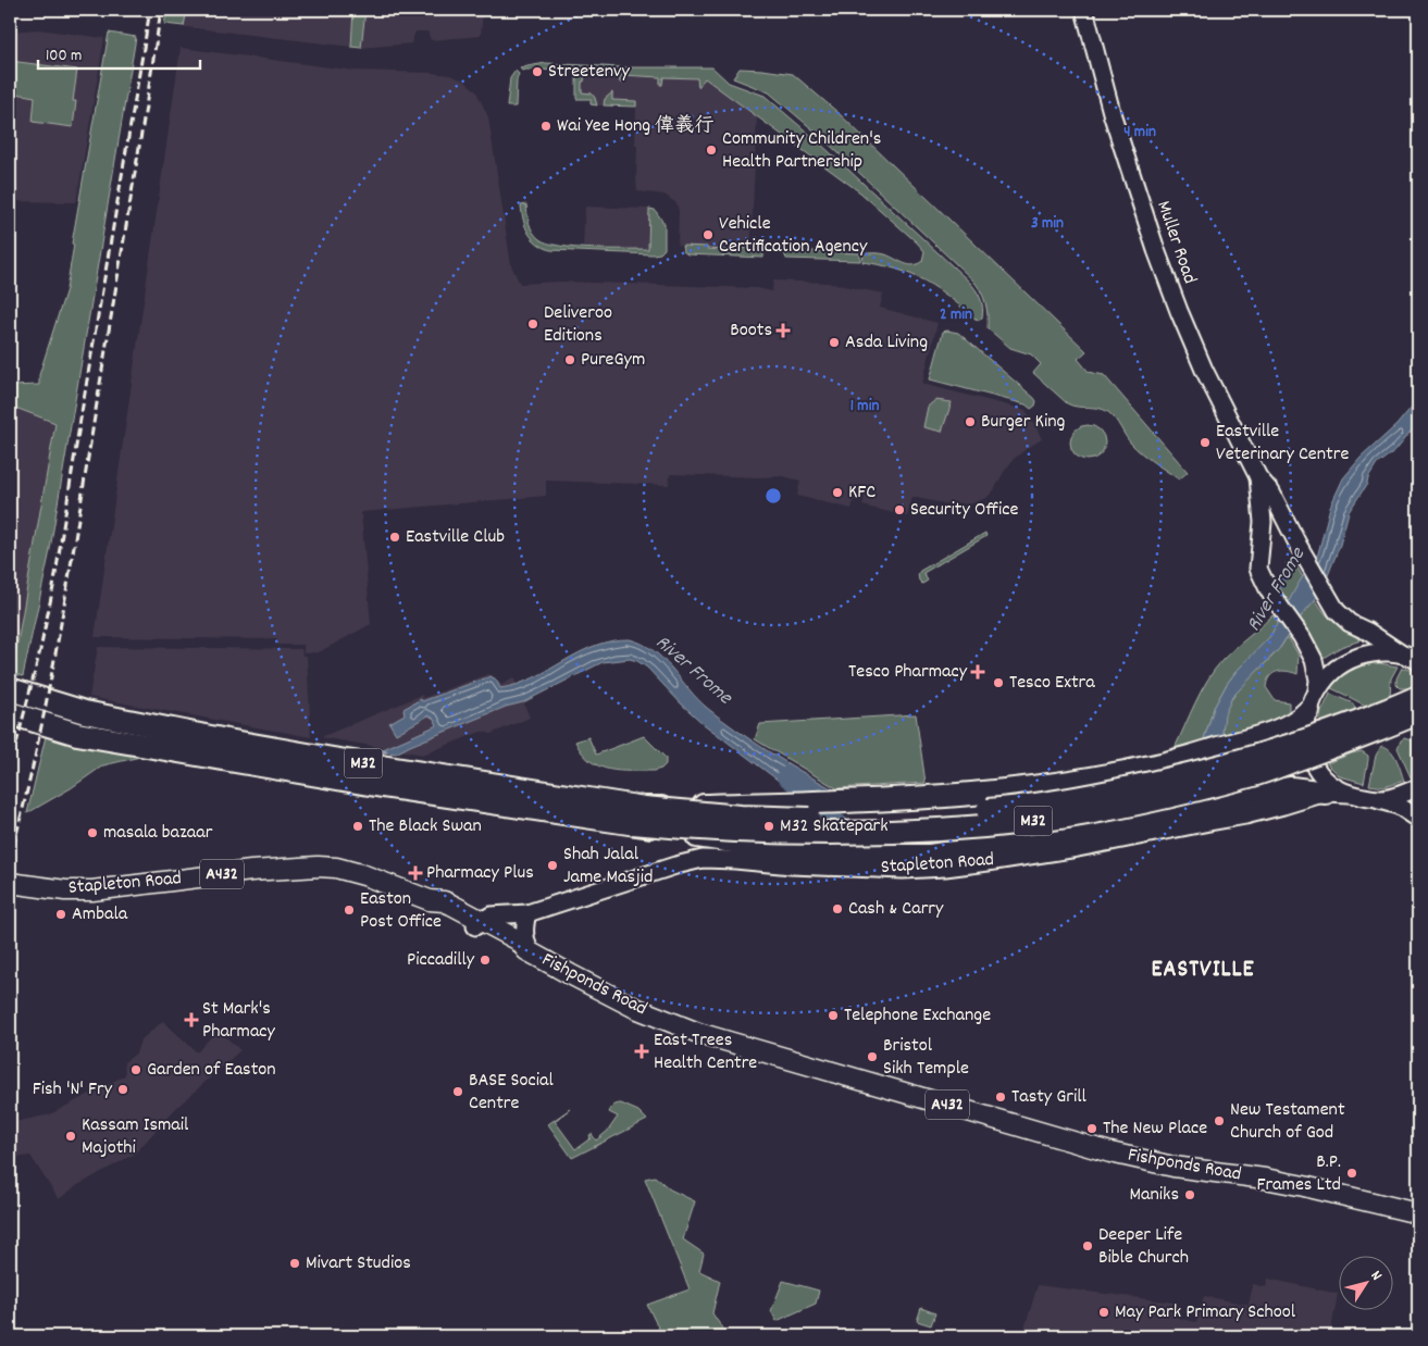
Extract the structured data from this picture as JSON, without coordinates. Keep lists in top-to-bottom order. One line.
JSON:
{"streets":{"highway":["M32"],"main road":["Muller Road","Stapleton Road","A432","Fishponds Road"]},"crossings":[["M32","Stapleton Road"],["Stapleton Road","Fishponds Road"]],"districts":["EASTVILLE"],"water":["River Frome"],"places":{"other":["Streetenvy","Wai Yee Hong 偉義行","Community Children's Health Partnership","Vehicle Certification Agency","Deliveroo Editions","Asda Living","PureGym","Burger King","Eastville Veterinary Centre","KFC","Security Office","Eastville Club","Tesco Extra","The Black Swan","M32 Skatepark","masala bazaar","Shah Jalal Jame Masjid","Cash & Carry","Easton Post Office","Ambala","Piccadilly","Telephone Exchange","Bristol Sikh Temple","Garden of Easton","Fish 'N' Fry","BASE Social Centre","Tasty Grill","New Testament Church of God","The New Place","Kassam Ismail Majothi","B.P. Frames Ltd","Maniks","Deeper Life Bible Church","Mivart Studios","May Park Primary School"],"health":["Boots","Tesco Pharmacy","Pharmacy Plus","St Mark's Pharmacy","East Trees Health Centre"]},"scale_bar":"100 m","north":"top right","rings":["4 min","3 min","2 min","1 min"]}
